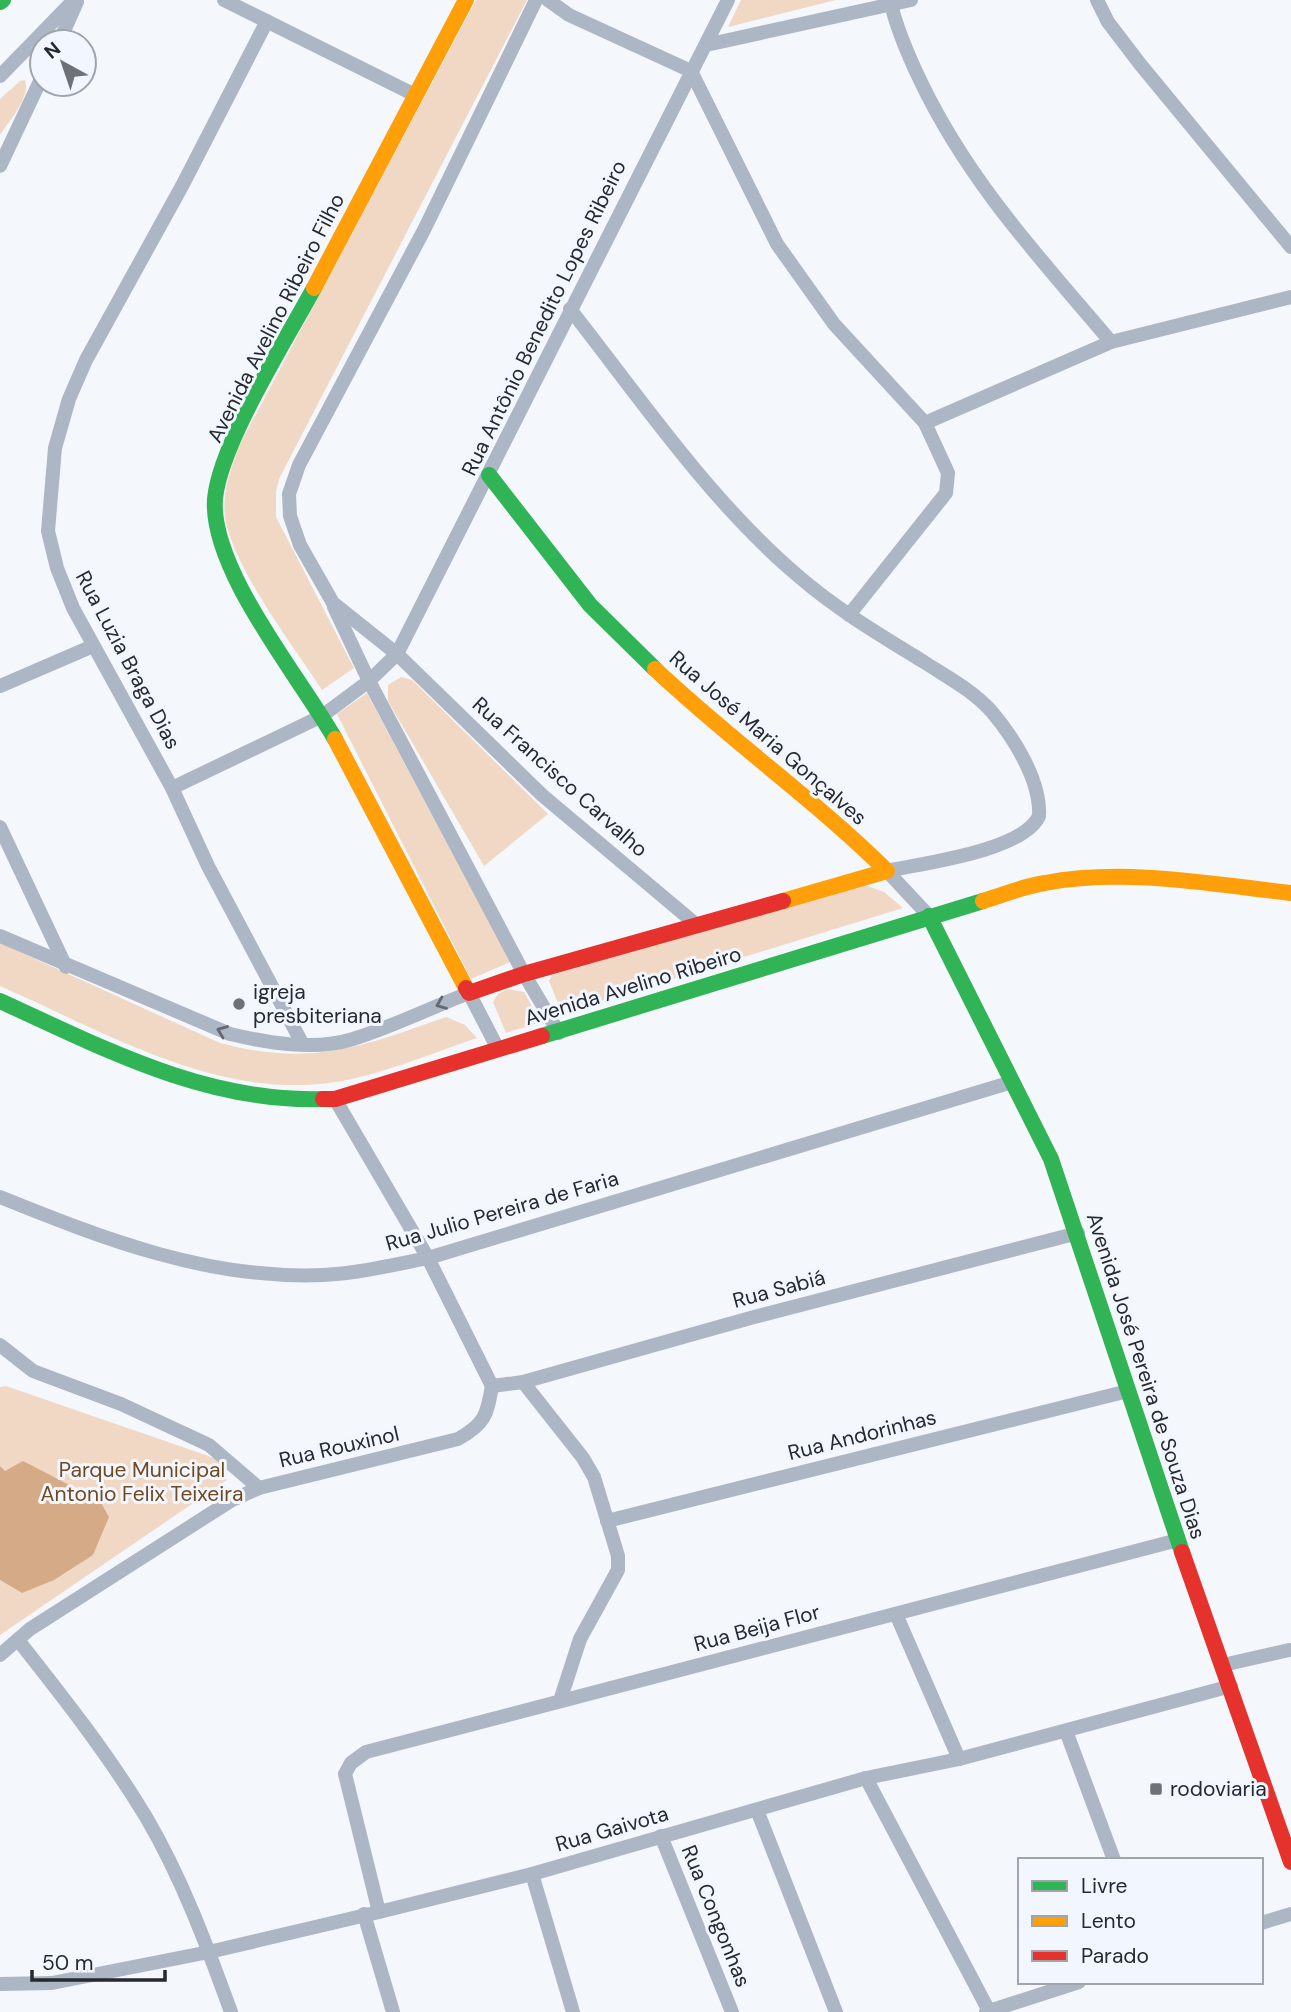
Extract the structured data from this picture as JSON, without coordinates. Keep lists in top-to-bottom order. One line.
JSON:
{"streets":{"main road":["Avenida Avelino Ribeiro Filho","Rua José Maria Gonçalves","Avenida Avelino Ribeiro","Avenida José Pereira de Souza Dias"],"street":["Rua Antônio Benedito Lopes Ribeiro","Rua Luzia Braga Dias","Rua Francisco Carvalho","Rua Julio Pereira de Faria","Rua Sabiá","Rua Andorinhas","Rua Rouxinol","Rua Beija Flor","Rua Gaivota","Rua Congonhas"]},"crossings":[["Avenida Avelino Ribeiro Filho","Rua Antônio Benedito Lopes Ribeiro"],["Rua Antônio Benedito Lopes Ribeiro","Rua Luzia Braga Dias"],["Rua Antônio Benedito Lopes Ribeiro","Rua José Maria Gonçalves"],["Rua Antônio Benedito Lopes Ribeiro","Rua Francisco Carvalho"],["Avenida Avelino Ribeiro","Avenida José Pereira de Souza Dias"],["Rua Julio Pereira de Faria","Avenida José Pereira de Souza Dias"],["Rua Sabiá","Avenida José Pereira de Souza Dias"],["Rua Sabiá","Rua Rouxinol"],["Avenida José Pereira de Souza Dias","Rua Andorinhas"],["Avenida José Pereira de Souza Dias","Rua Beija Flor"],["Avenida José Pereira de Souza Dias","Rua Gaivota"],["Rua Beija Flor","Rua Gaivota"],["Rua Gaivota","Rua Congonhas"]],"parks":["Parque Municipal Antonio Felix Teixeira"],"places":{"other":["igreja presbiteriana"],"transit":["rodoviaria"]},"legend":["Livre","Lento","Parado"],"scale_bar":"50 m","north":"top left"}
